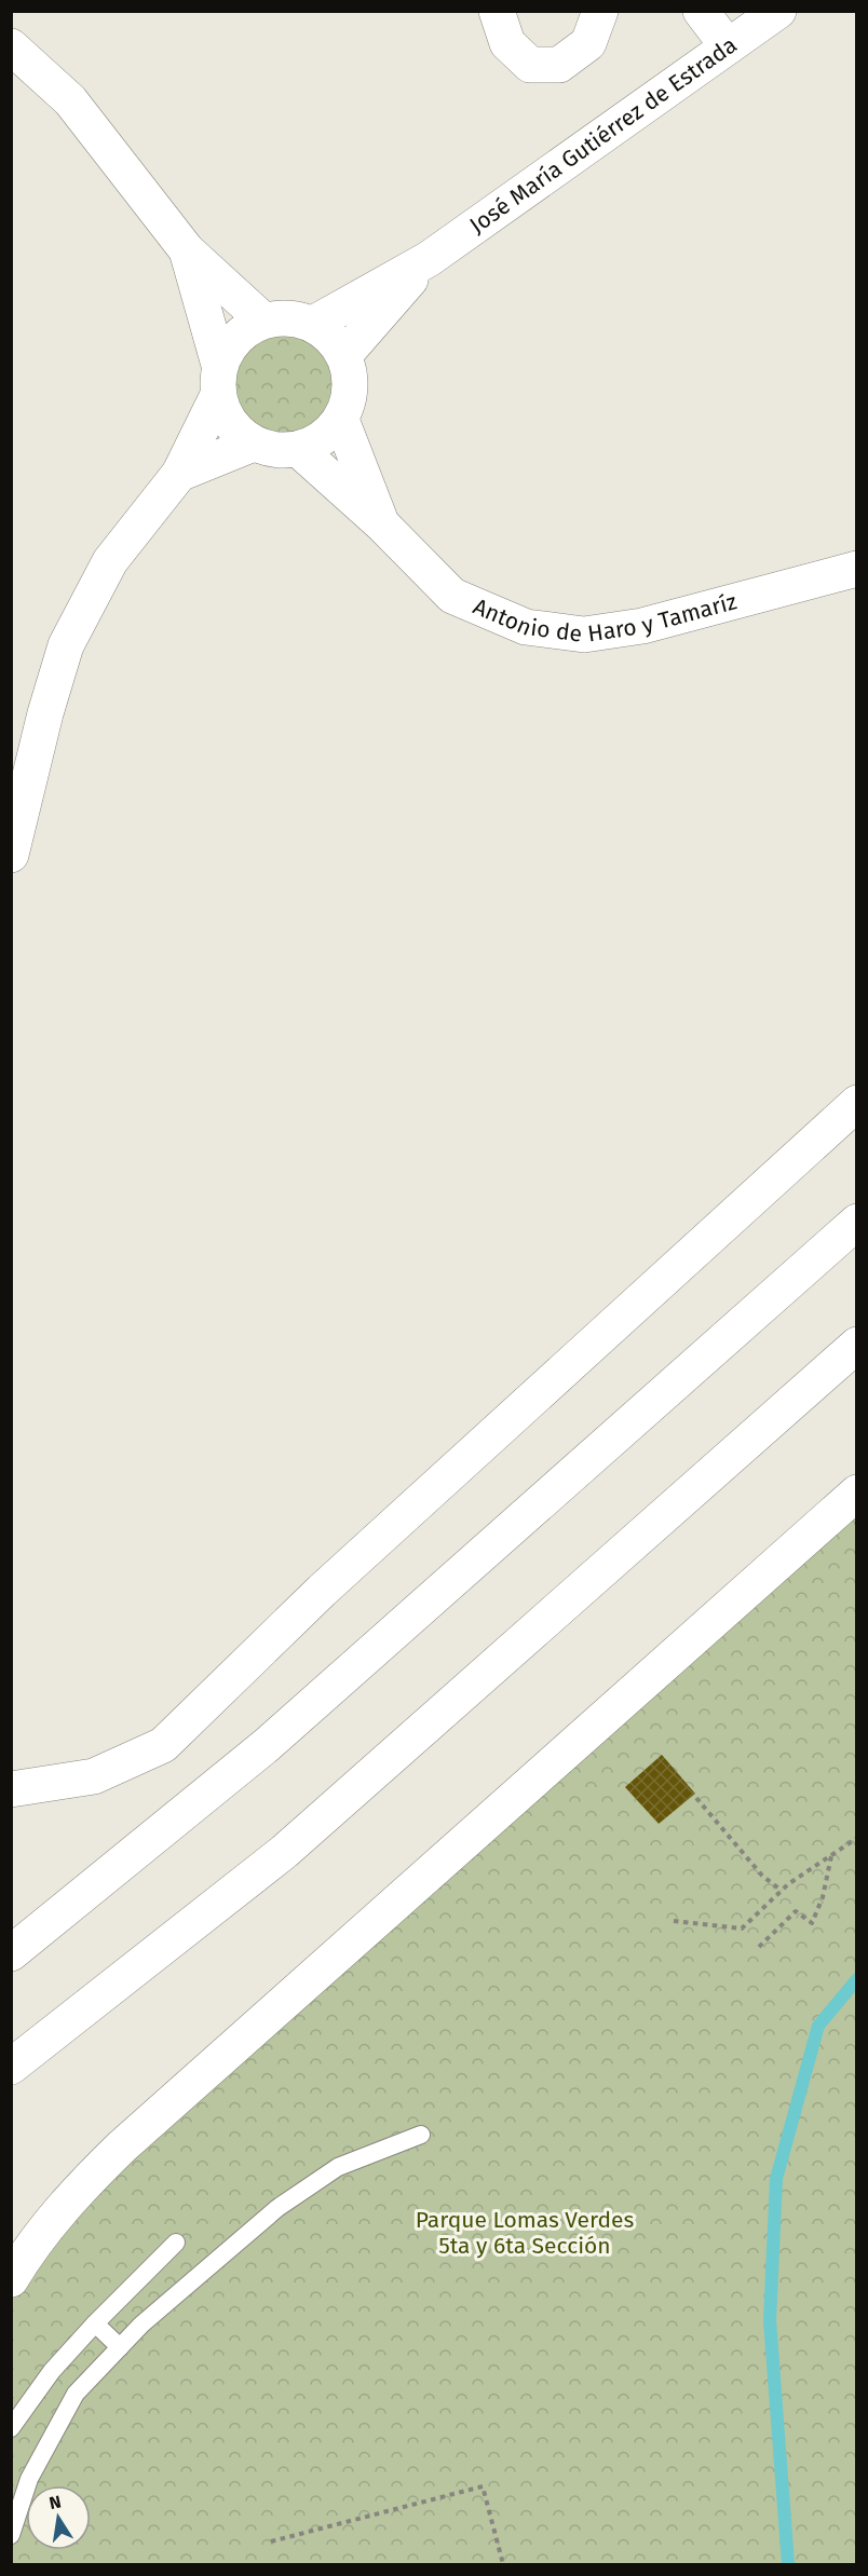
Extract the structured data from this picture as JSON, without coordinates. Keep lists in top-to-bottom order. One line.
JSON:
{"streets":{"main road":["José María Gutiérrez de Estrada","Antonio de Haro y Tamaríz"]},"crossings":[["José María Gutiérrez de Estrada","Antonio de Haro y Tamaríz"]],"parks":["Parque Lomas Verdes 5ta y 6ta Sección"],"north":"top"}
